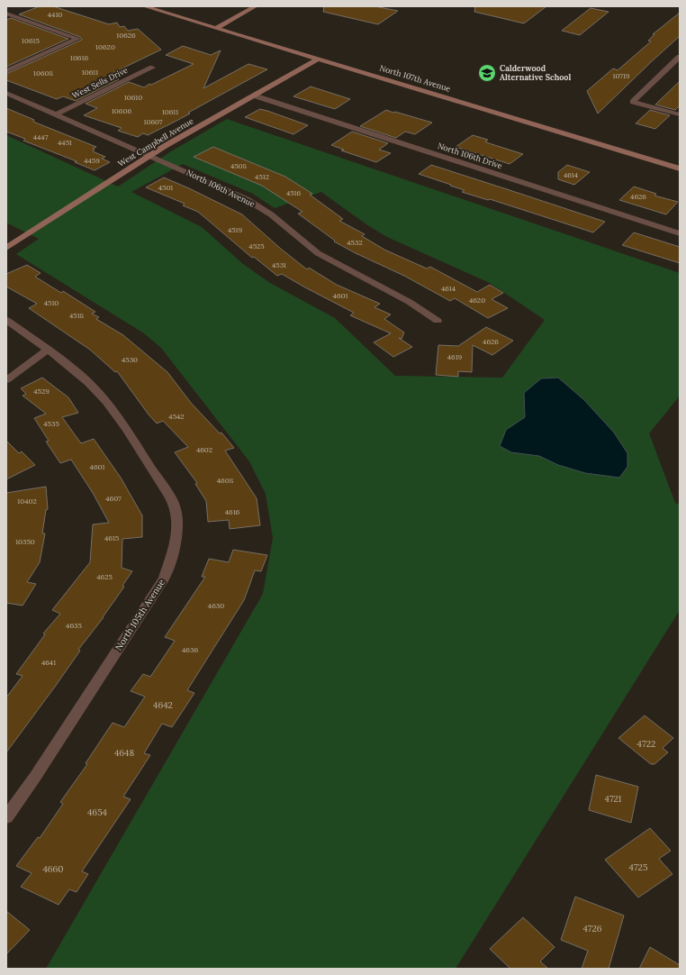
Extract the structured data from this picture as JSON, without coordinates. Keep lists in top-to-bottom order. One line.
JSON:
{"streets":{"main road":["North 107th Avenue","West Campbell Avenue"],"street":["West Sells Drive","North 106th Drive","North 106th Avenue","North 105th Avenue"]},"crossings":[["North 107th Avenue","West Campbell Avenue"],["West Sells Drive","North 106th Avenue"],["West Campbell Avenue","North 106th Drive"],["West Campbell Avenue","North 106th Avenue"]],"places":{"school or university":["Calderwood Alternative School"]},"house_numbers":["4410","10626","10615","10620","10616","10611","10608","10719","10610","10606","10611","10607","4447","4451","4459","4508","4614","4512","4501","4516","4626","4519","4532","4525","4531","4614","4601","4620","4510","4518","4626","4619","4530","4529","4542","4535","4602","4601","4608","4607","10402","4616","4615","10350","4625","4630","4635","4636","4641","4642","4722","4648","4721","4654","4725","4660","4726"]}
